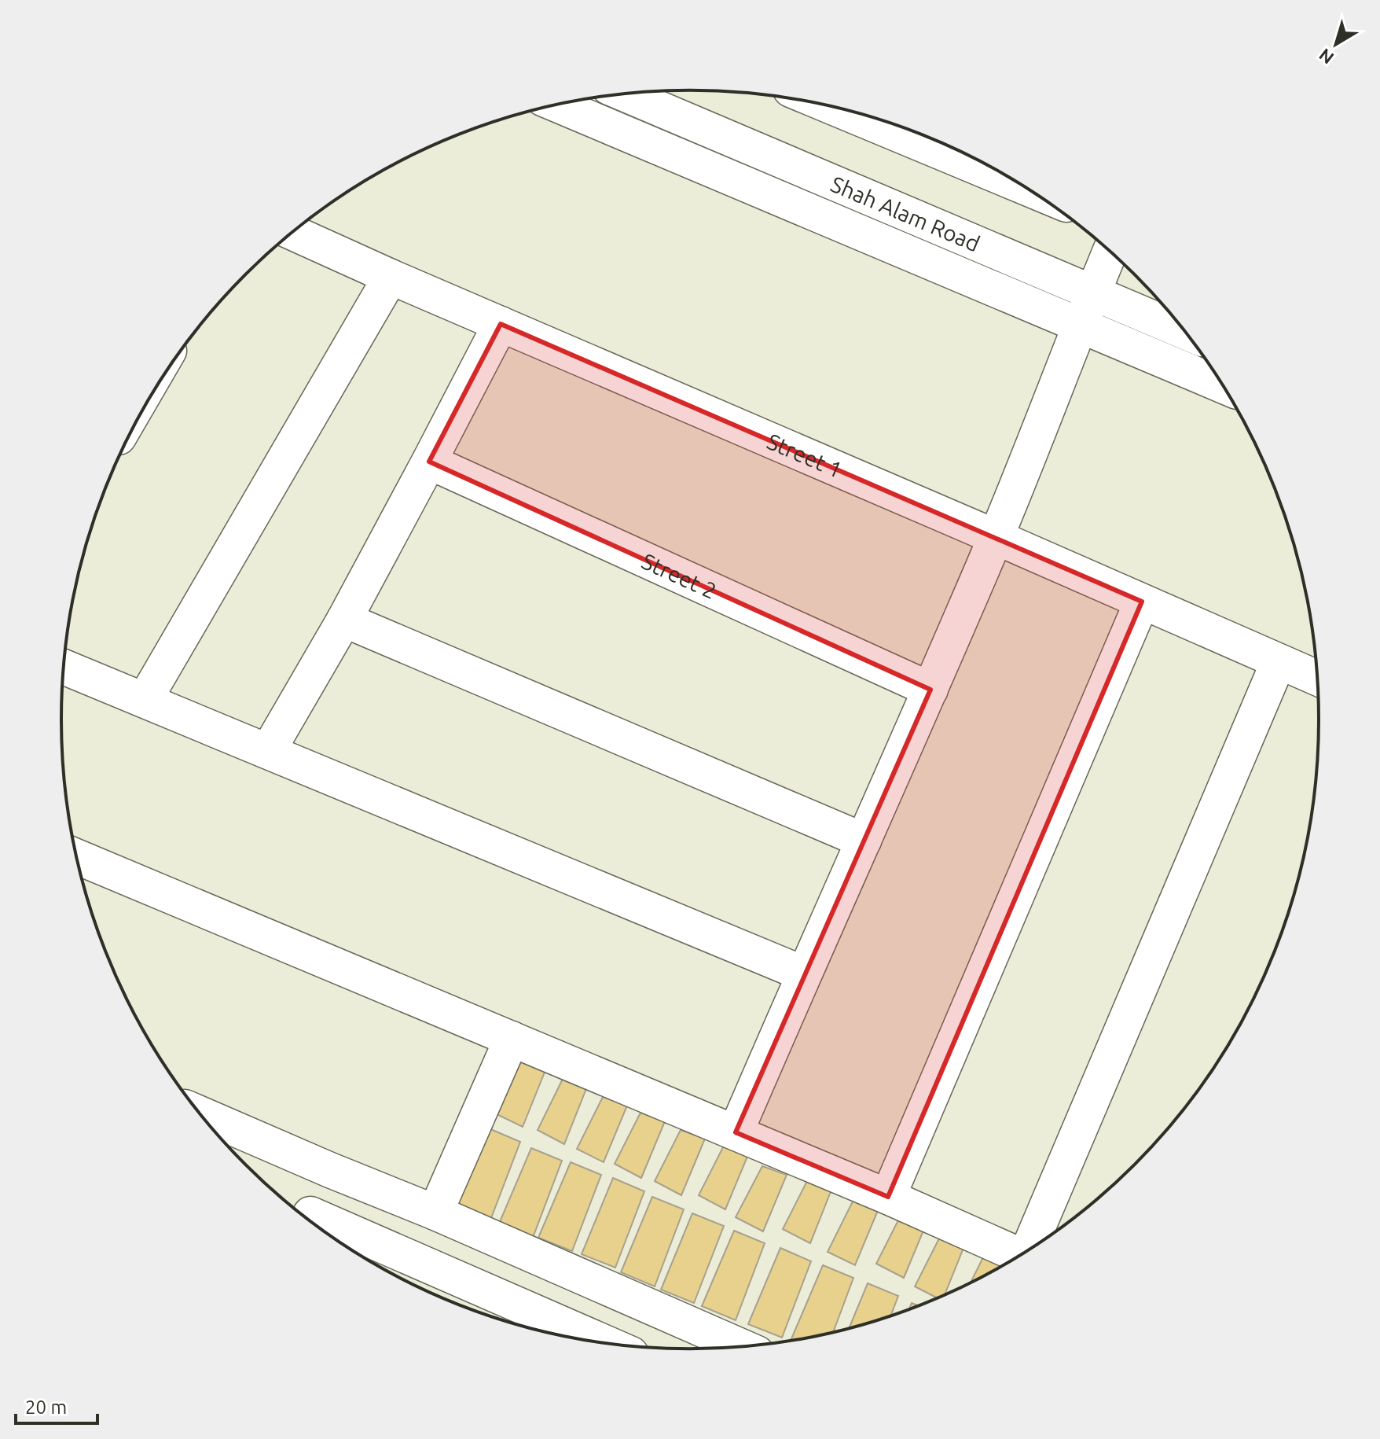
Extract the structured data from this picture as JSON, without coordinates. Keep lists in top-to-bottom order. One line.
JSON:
{"streets":{"street":["Shah Alam Road","Street 1","Street 2"]},"scale_bar":"20 m","north":"bottom left"}
